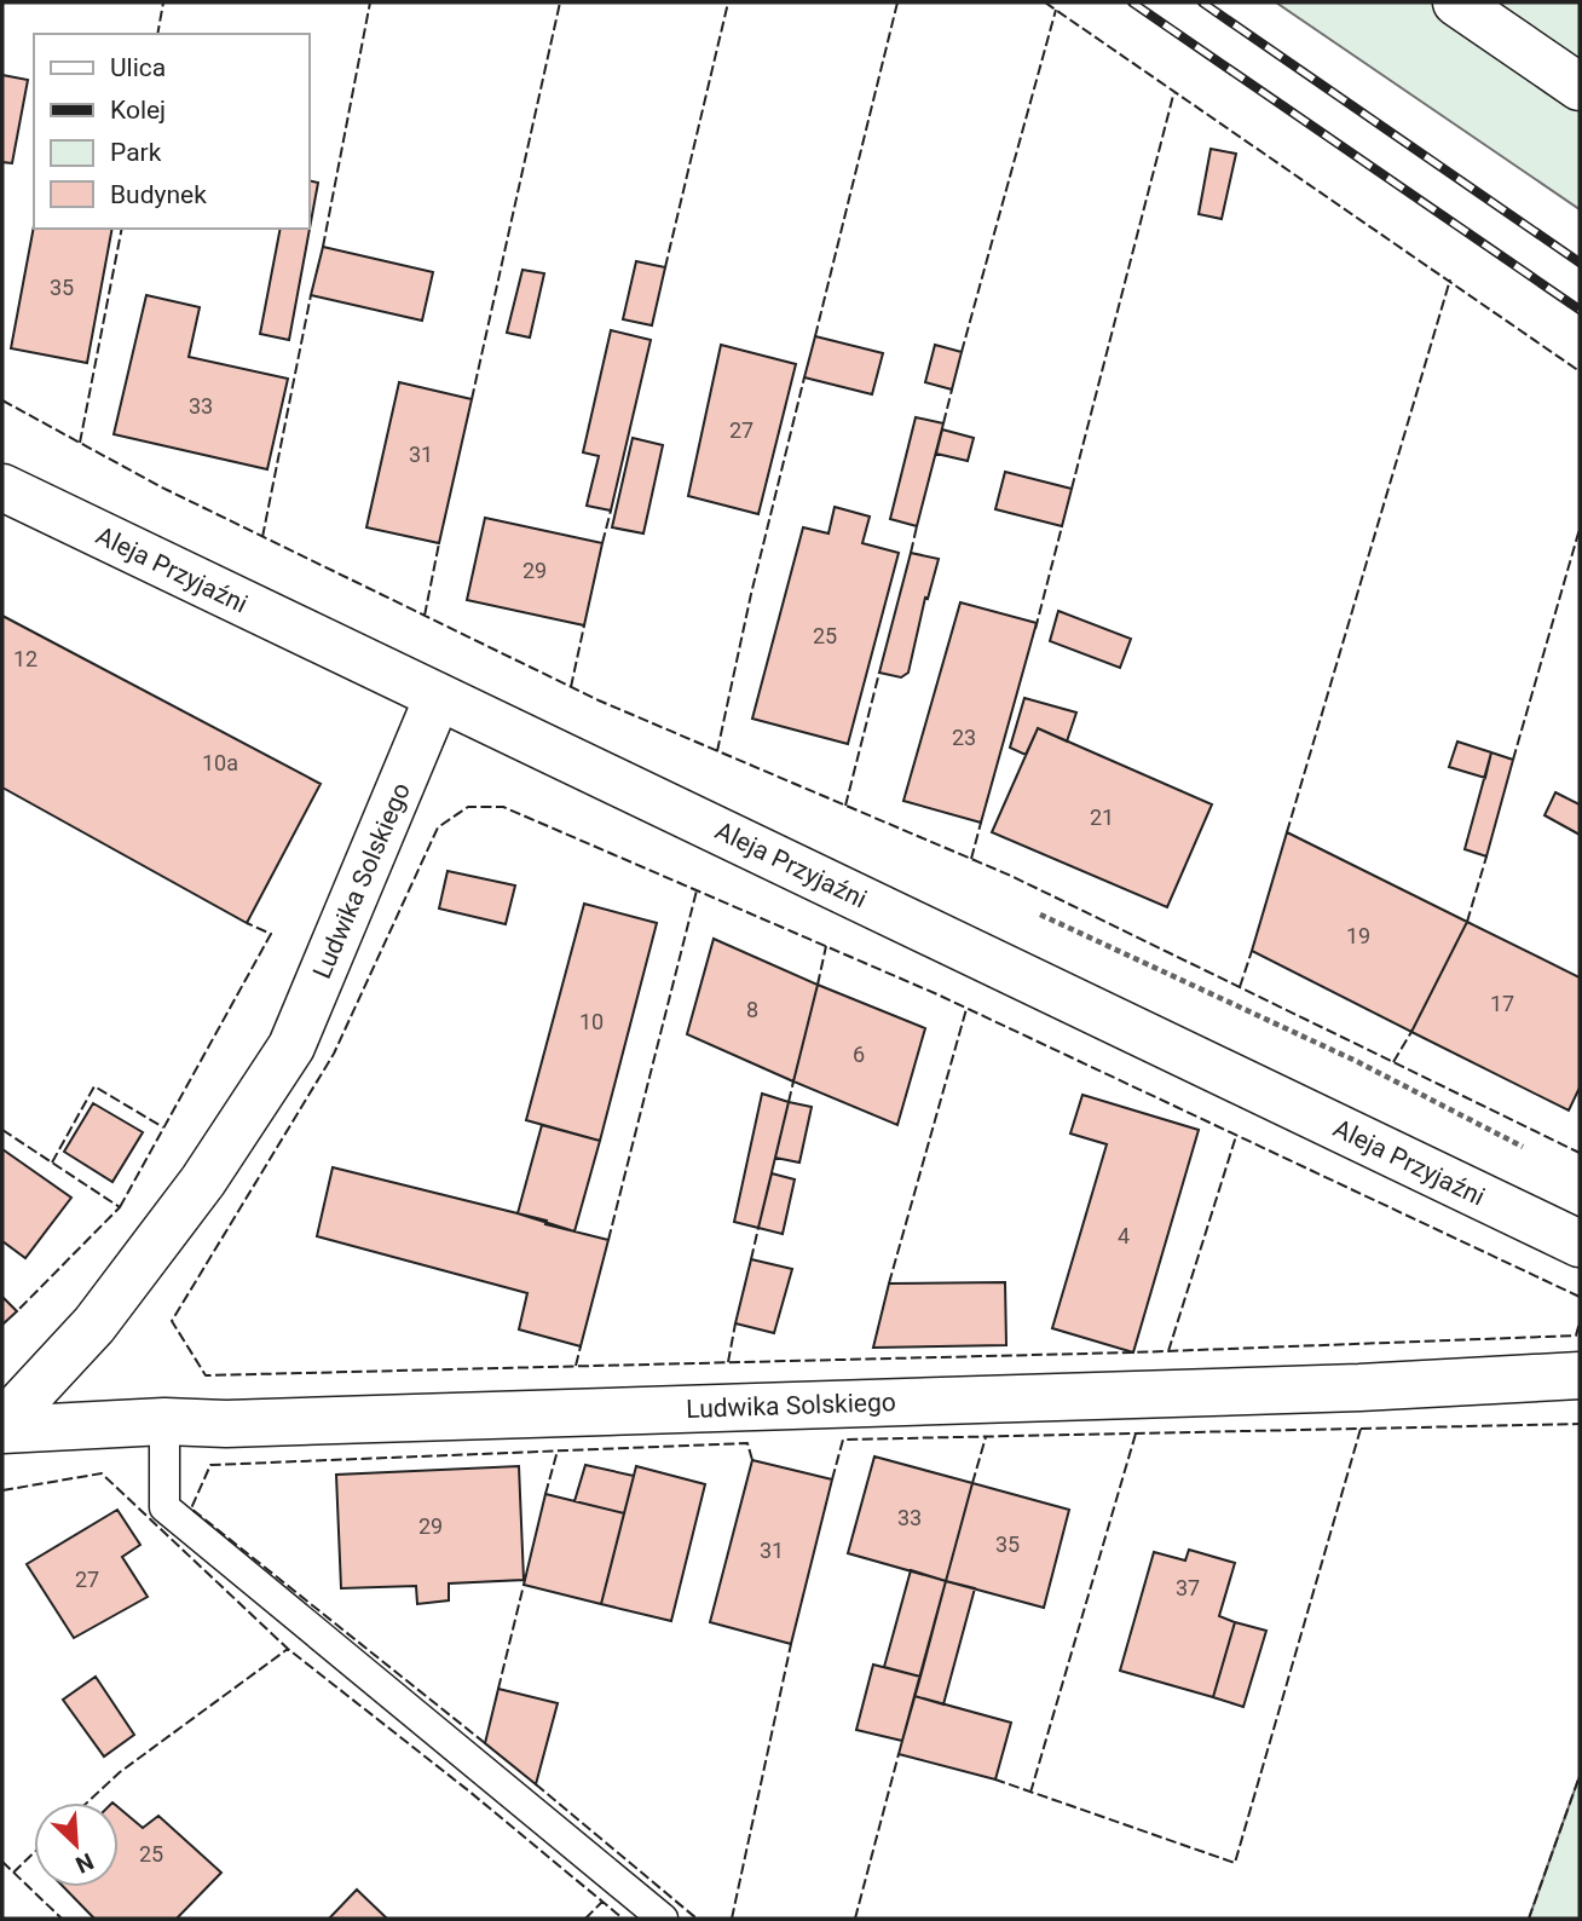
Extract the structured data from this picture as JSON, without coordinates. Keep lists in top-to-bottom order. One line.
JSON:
{"streets":{"street":["Aleja Przyjaźni","Ludwika Solskiego"]},"crossings":[["Aleja Przyjaźni","Ludwika Solskiego"]],"house_numbers":["35","33","27","31","29","25","12","23","10a","21","19","17","8","10","6","4","33","29","35","31","27","37","25"],"legend":["Ulica","Kolej","Park","Budynek"],"north":"bottom right"}
